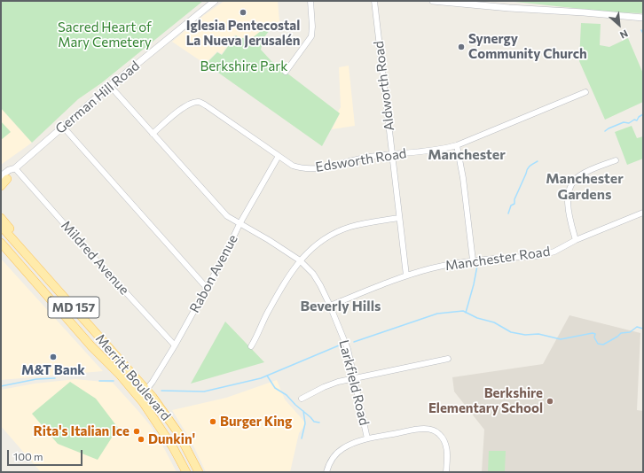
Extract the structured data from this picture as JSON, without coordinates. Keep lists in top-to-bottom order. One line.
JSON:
{"streets":{"main road":["MD 157","Merritt Boulevard"],"street":["Aldworth Road","German Hill Road","Edsworth Road","Mildred Avenue","Manchester Road","Rabon Avenue","Larkfield Road"]},"crossings":[["Aldworth Road","Edsworth Road"],["Aldworth Road","Manchester Road"],["German Hill Road","Mildred Avenue"],["German Hill Road","Larkfield Road"],["Edsworth Road","Rabon Avenue"],["Edsworth Road","Larkfield Road"],["Mildred Avenue","Rabon Avenue"],["Manchester Road","Larkfield Road"],["Rabon Avenue","Merritt Boulevard"],["Rabon Avenue","Larkfield Road"]],"districts":["Manchester","Manchester Gardens","Beverly Hills"],"parks":["Sacred Heart of Mary Cemetery","Berkshire Park"],"places":["Iglesia Pentecostal La Nueva Jerusalén","Synergy Community Church","M&T Bank","Berkshire Elementary School","Burger King","Rita's Italian Ice","Dunkin'"],"scale_bar":"100 m","north":"bottom right"}
